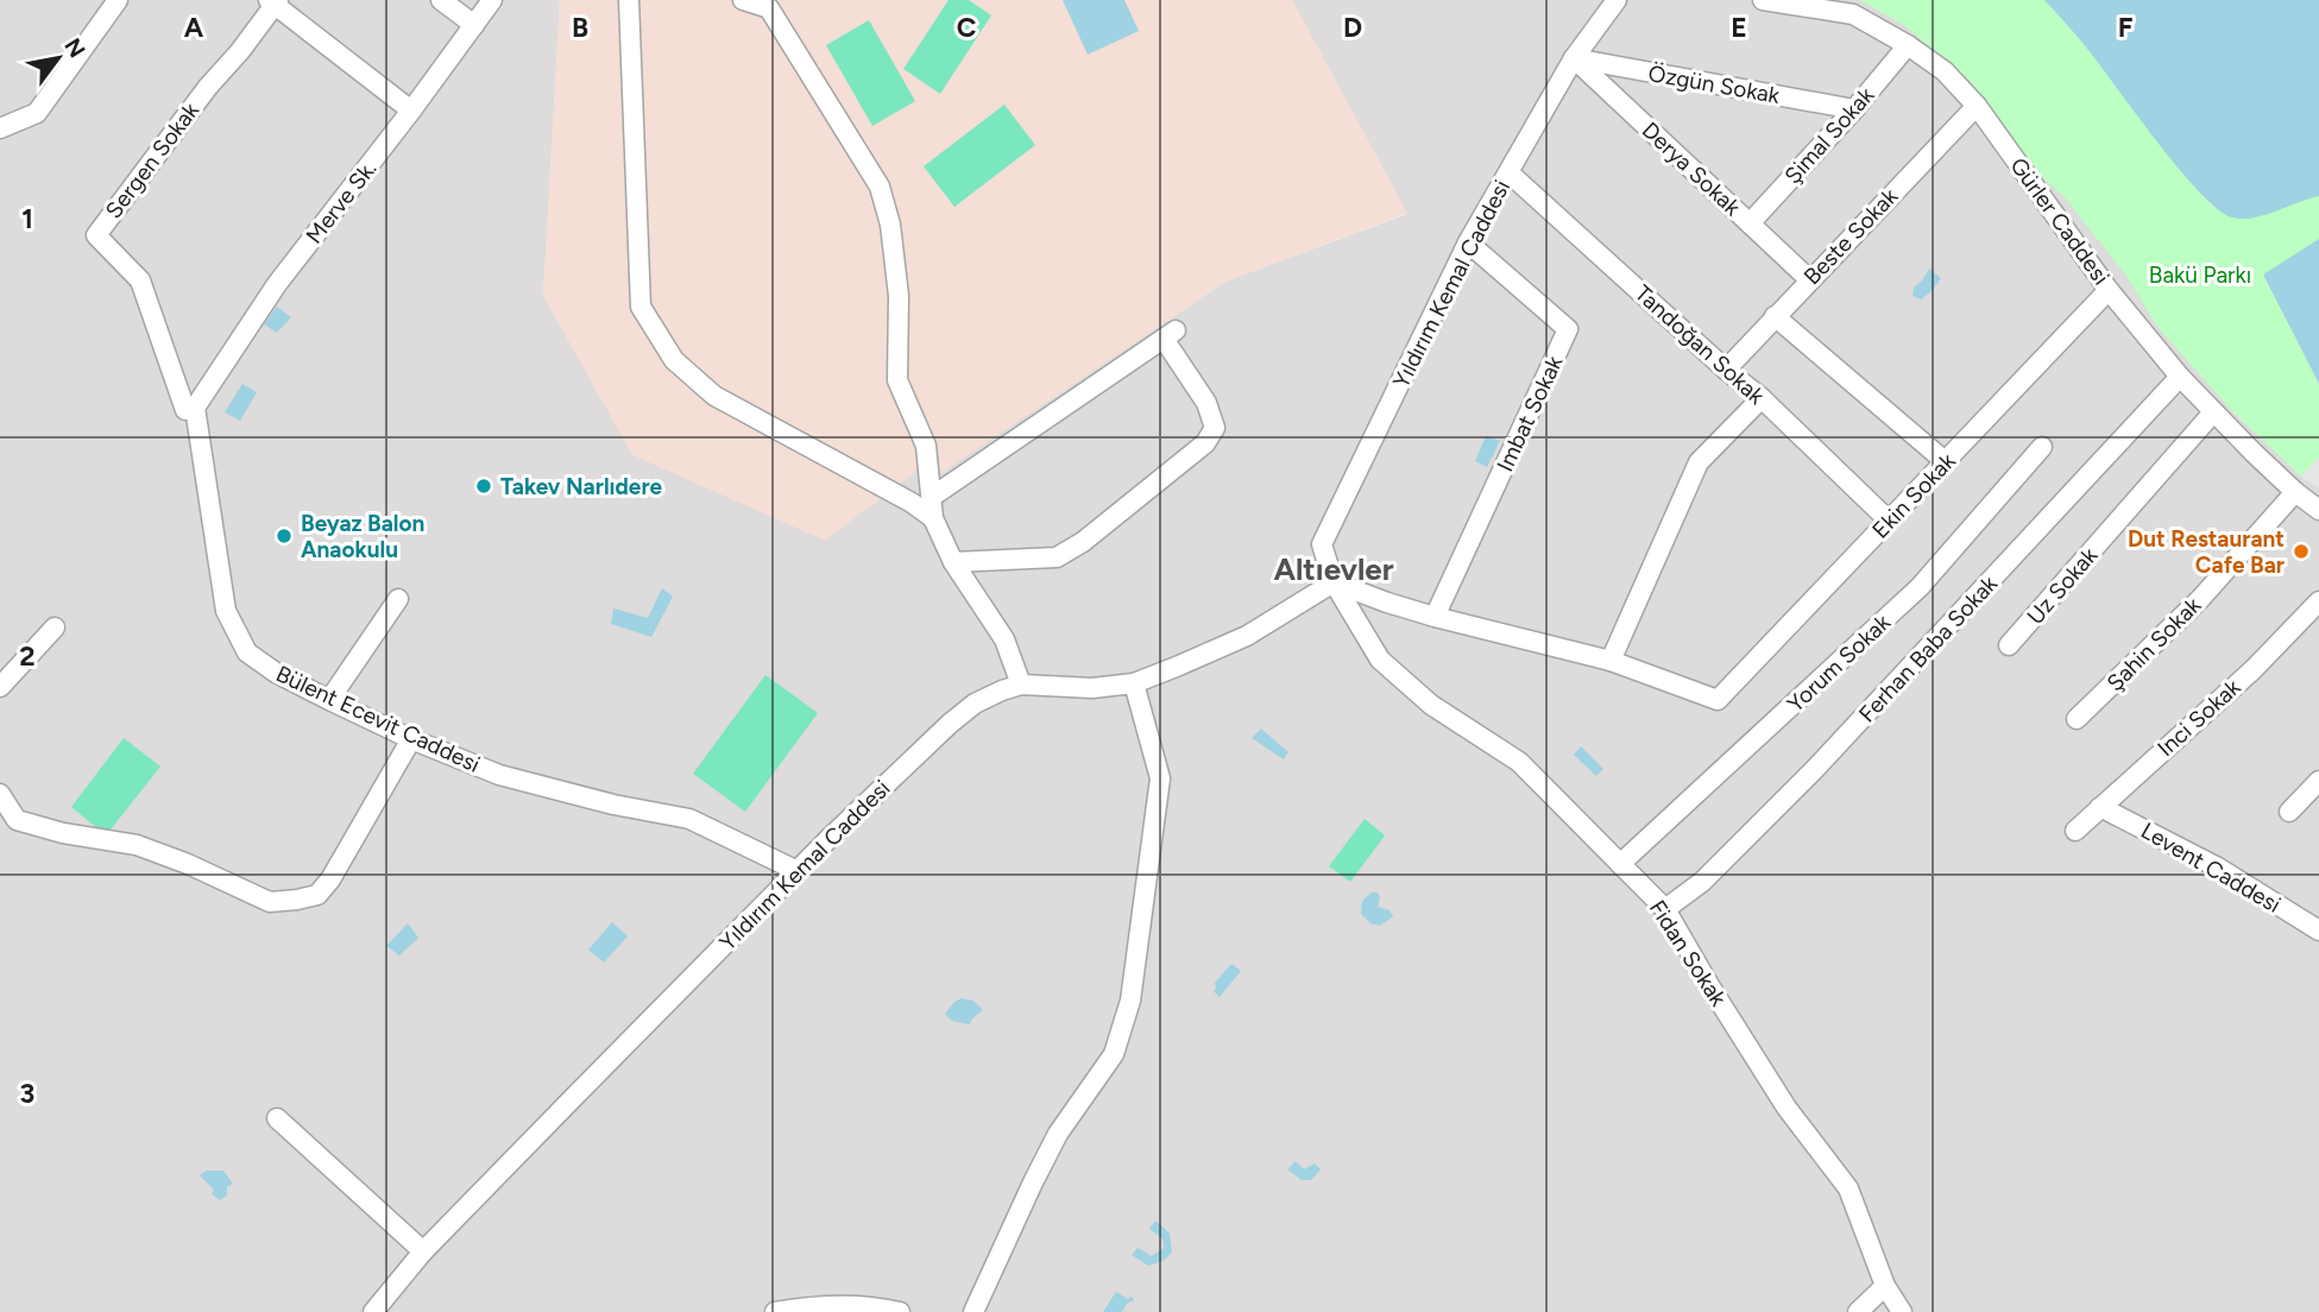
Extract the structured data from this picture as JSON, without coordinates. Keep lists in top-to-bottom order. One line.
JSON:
{"streets":{"street":["Özgün Sokak","Şimal Sokak","Sergen Sokak","Derya Sokak","Merve Sk.","Gürler Caddesi","Beste Sokak","Yıldırım Kemal Caddesi","Tandoğan Sokak","Imbat Sokak","Ekin Sokak","Uz Sokak","Şahin Sokak","Ferhan Baba Sokak","Yorum Sokak","Inci Sokak","Bülent Ecevit Caddesi","Levent Caddesi","Fidan Sokak"]},"crossings":[["Özgün Sokak","Şimal Sokak"],["Özgün Sokak","Derya Sokak"],["Özgün Sokak","Yıldırım Kemal Caddesi"],["Şimal Sokak","Derya Sokak"],["Şimal Sokak","Gürler Caddesi"],["Sergen Sokak","Merve Sk."],["Sergen Sokak","Bülent Ecevit Caddesi"],["Derya Sokak","Beste Sokak"],["Derya Sokak","Yıldırım Kemal Caddesi"],["Merve Sk.","Bülent Ecevit Caddesi"],["Gürler Caddesi","Beste Sokak"],["Gürler Caddesi","Ekin Sokak"],["Gürler Caddesi","Uz Sokak"],["Gürler Caddesi","Şahin Sokak"],["Gürler Caddesi","Ferhan Baba Sokak"],["Beste Sokak","Tandoğan Sokak"],["Yıldırım Kemal Caddesi","Tandoğan Sokak"],["Yıldırım Kemal Caddesi","Imbat Sokak"],["Yıldırım Kemal Caddesi","Bülent Ecevit Caddesi"],["Yıldırım Kemal Caddesi","Fidan Sokak"],["Tandoğan Sokak","Ekin Sokak"],["Ferhan Baba Sokak","Fidan Sokak"],["Yorum Sokak","Fidan Sokak"],["Inci Sokak","Levent Caddesi"]],"districts":["Altıevler"],"parks":["Bakü Parkı"],"places":["Takev Narlıdere","Beyaz Balon Anaokulu","Dut Restaurant Cafe Bar"],"north":"top right","grid":{"columns":["A","B","C","D","E","F"],"rows":["1","2","3"]}}
